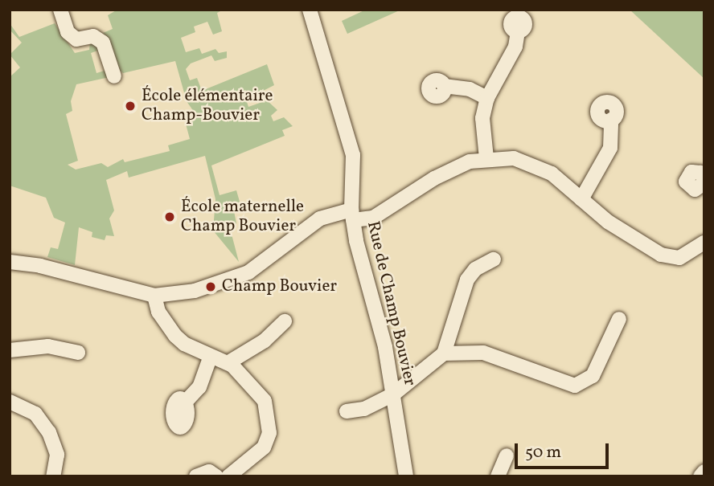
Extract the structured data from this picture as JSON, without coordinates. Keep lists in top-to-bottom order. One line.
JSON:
{"streets":{"street":["Rue de Champ Bouvier"]},"places":["École élémentaire Champ-Bouvier","École maternelle Champ Bouvier","Champ Bouvier"],"scale_bar":"50 m"}
